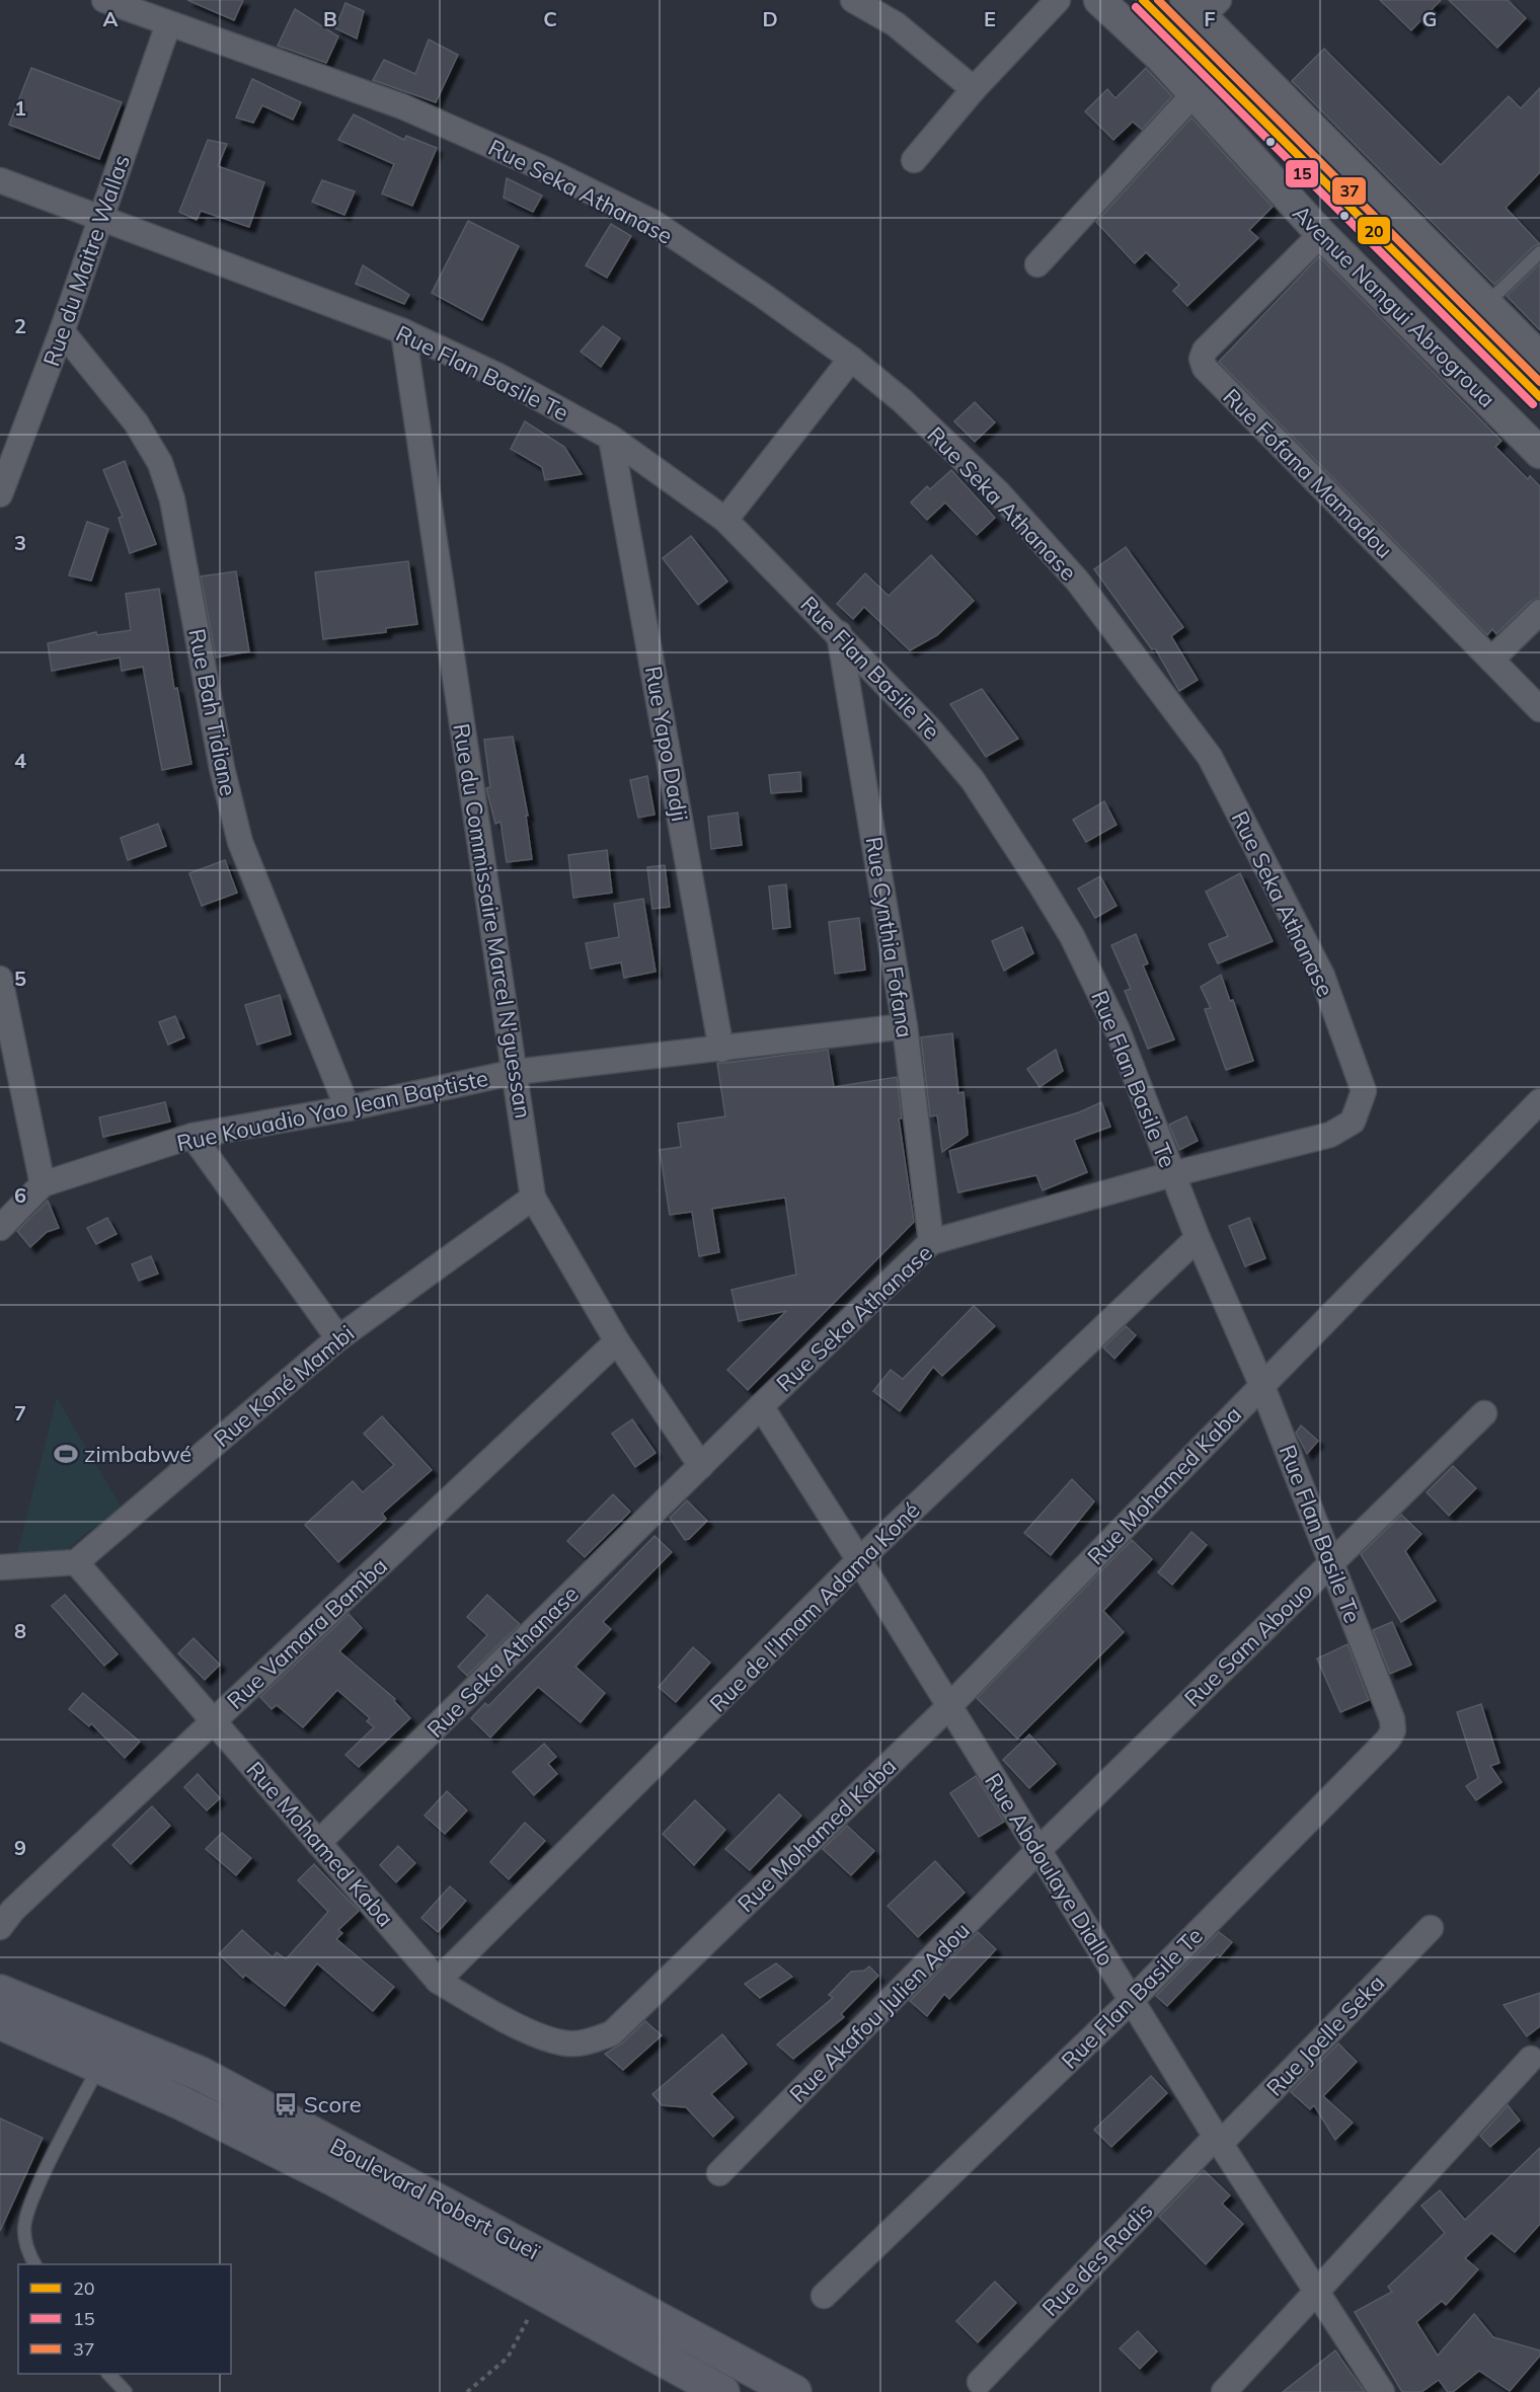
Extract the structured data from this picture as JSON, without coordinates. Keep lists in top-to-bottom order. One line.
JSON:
{"streets":{"main road":["Boulevard Robert Gueï"],"street":["Rue Seka Athanase","Rue du Maitre Wallas","Avenue Nangui Abrogroua","Rue Flan Basile Te","Rue Fofana Mamadou","Rue Bah Tidiane","Rue Yapo Dadji","Rue du Commissaire Marcel N'guessan","Rue Cynthia Fofana","Rue Kouadio Yao Jean Baptiste","Rue Koné Mambi","Rue Mohamed Kaba","Rue de l'Imam Adama Koné","Rue Vamara Bamba","Rue Sam Abouo","Rue Abdoulaye Diallo","Rue Akafou Julien Adou","Rue Joelle Seka","Rue des Radis"]},"crossings":[["Rue Seka Athanase","Rue du Maitre Wallas"],["Rue Seka Athanase","Rue Flan Basile Te"],["Rue Seka Athanase","Rue du Commissaire Marcel N'guessan"],["Rue Seka Athanase","Rue Cynthia Fofana"],["Rue Seka Athanase","Rue Mohamed Kaba"],["Rue Seka Athanase","Rue Abdoulaye Diallo"],["Rue du Maitre Wallas","Rue Flan Basile Te"],["Rue du Maitre Wallas","Rue Bah Tidiane"],["Avenue Nangui Abrogroua","Rue Fofana Mamadou"],["Rue Flan Basile Te","Rue Yapo Dadji"],["Rue Flan Basile Te","Rue du Commissaire Marcel N'guessan"],["Rue Flan Basile Te","Rue Cynthia Fofana"],["Rue Flan Basile Te","Rue Mohamed Kaba"],["Rue Flan Basile Te","Rue de l'Imam Adama Koné"],["Rue Flan Basile Te","Rue Sam Abouo"],["Rue Flan Basile Te","Rue Abdoulaye Diallo"],["Rue Bah Tidiane","Rue Kouadio Yao Jean Baptiste"],["Rue Yapo Dadji","Rue Kouadio Yao Jean Baptiste"],["Rue du Commissaire Marcel N'guessan","Rue Kouadio Yao Jean Baptiste"],["Rue du Commissaire Marcel N'guessan","Rue Koné Mambi"],["Rue du Commissaire Marcel N'guessan","Rue Vamara Bamba"],["Rue Cynthia Fofana","Rue Kouadio Yao Jean Baptiste"],["Rue Koné Mambi","Rue Mohamed Kaba"],["Rue Mohamed Kaba","Rue de l'Imam Adama Koné"],["Rue Mohamed Kaba","Rue Vamara Bamba"],["Rue Mohamed Kaba","Rue Abdoulaye Diallo"],["Rue de l'Imam Adama Koné","Rue Abdoulaye Diallo"],["Rue Sam Abouo","Rue Abdoulaye Diallo"],["Rue Sam Abouo","Rue Akafou Julien Adou"],["Rue Abdoulaye Diallo","Rue Akafou Julien Adou"],["Rue Abdoulaye Diallo","Rue Joelle Seka"],["Rue Abdoulaye Diallo","Rue des Radis"],["Rue Joelle Seka","Rue des Radis"]],"places":{"sports":["zimbabwé"],"bus stop":["Score"]},"lines":["transit line 20","transit line 37","transit line 15"],"legend":["20","15","37"],"grid":{"columns":["A","B","C","D","E","F","G"],"rows":["1","2","3","4","5","6","7","8","9"]}}
